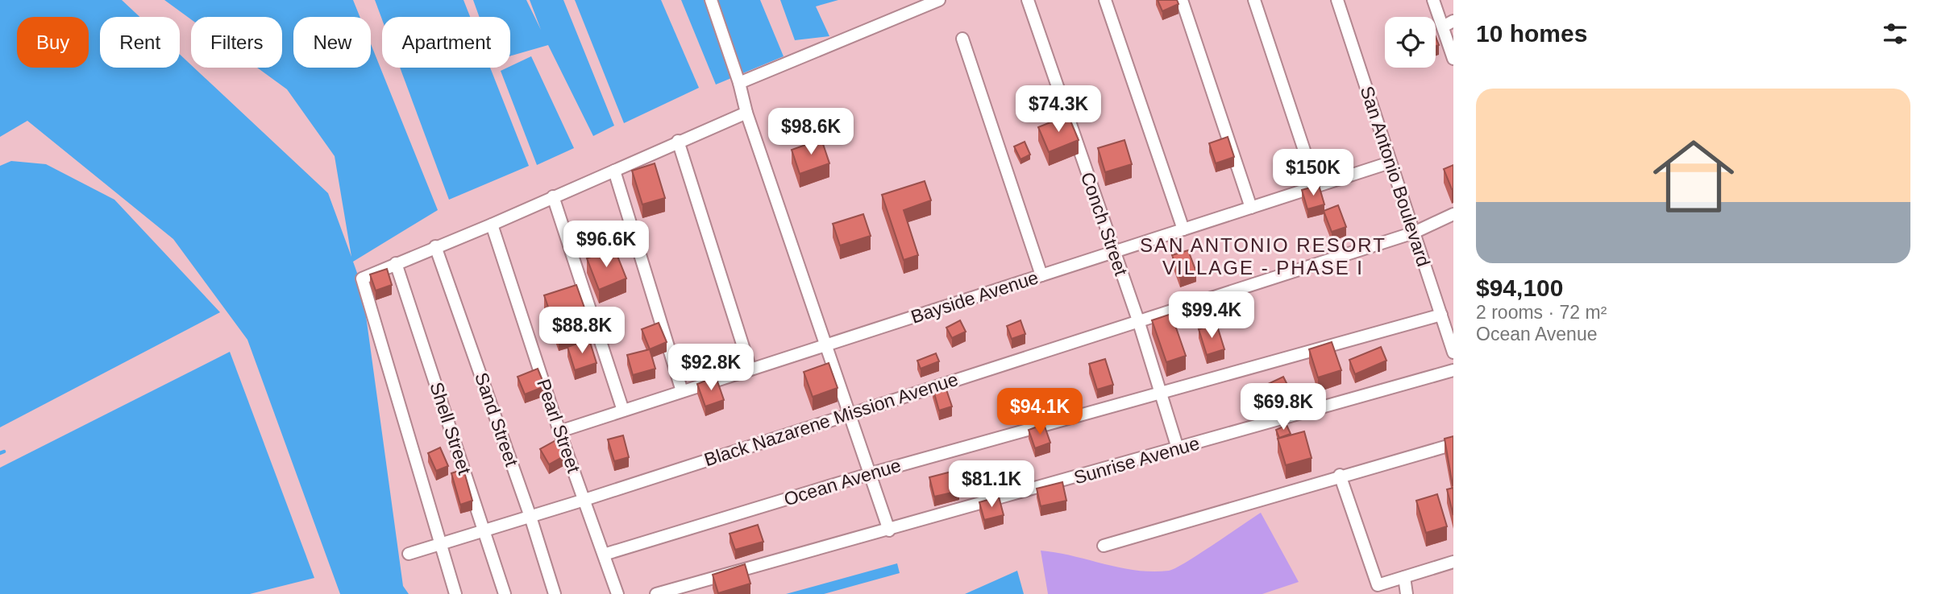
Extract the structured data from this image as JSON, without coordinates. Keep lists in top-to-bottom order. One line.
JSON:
{"streets":{"street":["San Antonio Boulevard","Conch Street","Bayside Avenue","Sand Street","Black Nazarene Mission Avenue","Pearl Street","Shell Street","Sunrise Avenue","Ocean Avenue"]},"crossings":[["San Antonio Boulevard","Bayside Avenue"],["San Antonio Boulevard","Black Nazarene Mission Avenue"],["San Antonio Boulevard","Ocean Avenue"],["Conch Street","Bayside Avenue"],["Conch Street","Black Nazarene Mission Avenue"],["Conch Street","Sunrise Avenue"],["Conch Street","Ocean Avenue"],["Bayside Avenue","Pearl Street"],["Sand Street","Black Nazarene Mission Avenue"],["Black Nazarene Mission Avenue","Pearl Street"],["Black Nazarene Mission Avenue","Shell Street"],["Pearl Street","Ocean Avenue"]],"districts":["SAN ANTONIO RESORT VILLAGE - PHASE I"],"page":{"heading":"10 homes","chip":["Buy","Rent","Filters","New","Apartment"],"list":[{"name":"$94,100","note":"2 rooms · 72 m² · Ocean Avenue"}],"price":["$74.3K","$98.6K","$150K","$96.6K","$99.4K","$88.8K","$92.8K","$69.8K","$94.1K","$81.1K"]}}
